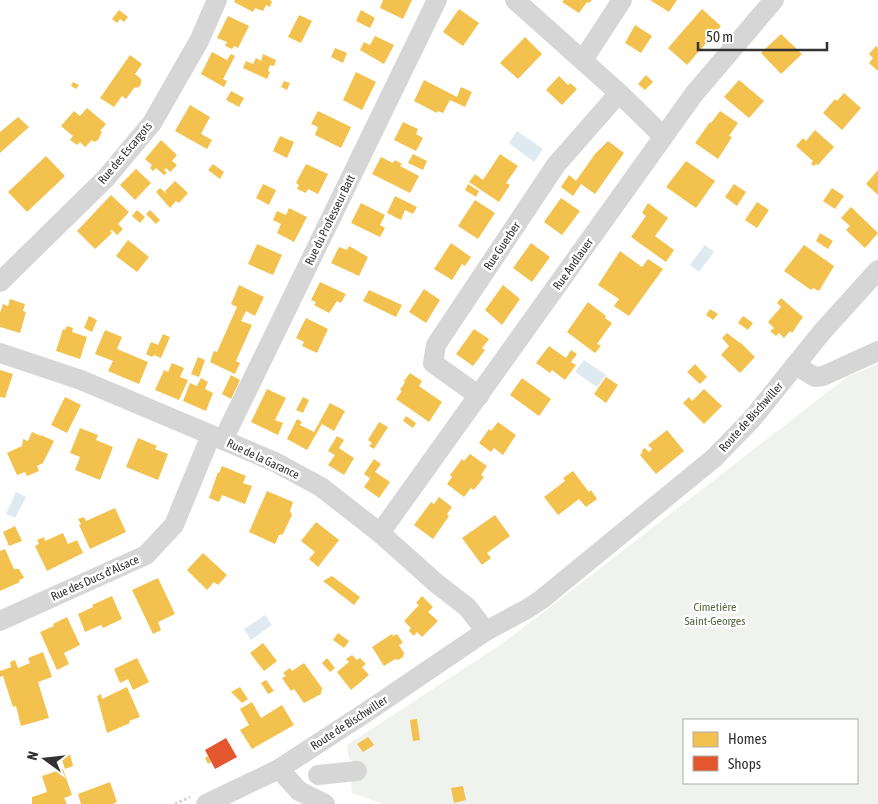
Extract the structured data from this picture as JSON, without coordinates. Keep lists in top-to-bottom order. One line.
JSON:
{"streets":{"street":["Rue des Escargots","Rue du Professeur Batt","Rue Guerber","Rue Andlauer","Route de Bischwiller","Rue de la Garance","Rue des Ducs d'Alsace"]},"crossings":[["Rue du Professeur Batt","Rue de la Garance"],["Rue du Professeur Batt","Rue des Ducs d'Alsace"],["Rue Guerber","Rue Andlauer"],["Rue Andlauer","Rue de la Garance"],["Route de Bischwiller","Rue de la Garance"],["Rue de la Garance","Rue des Ducs d'Alsace"]],"parks":["Cimetière Saint-Georges"],"legend":["Homes","Shops"],"scale_bar":"50 m","north":"left"}
